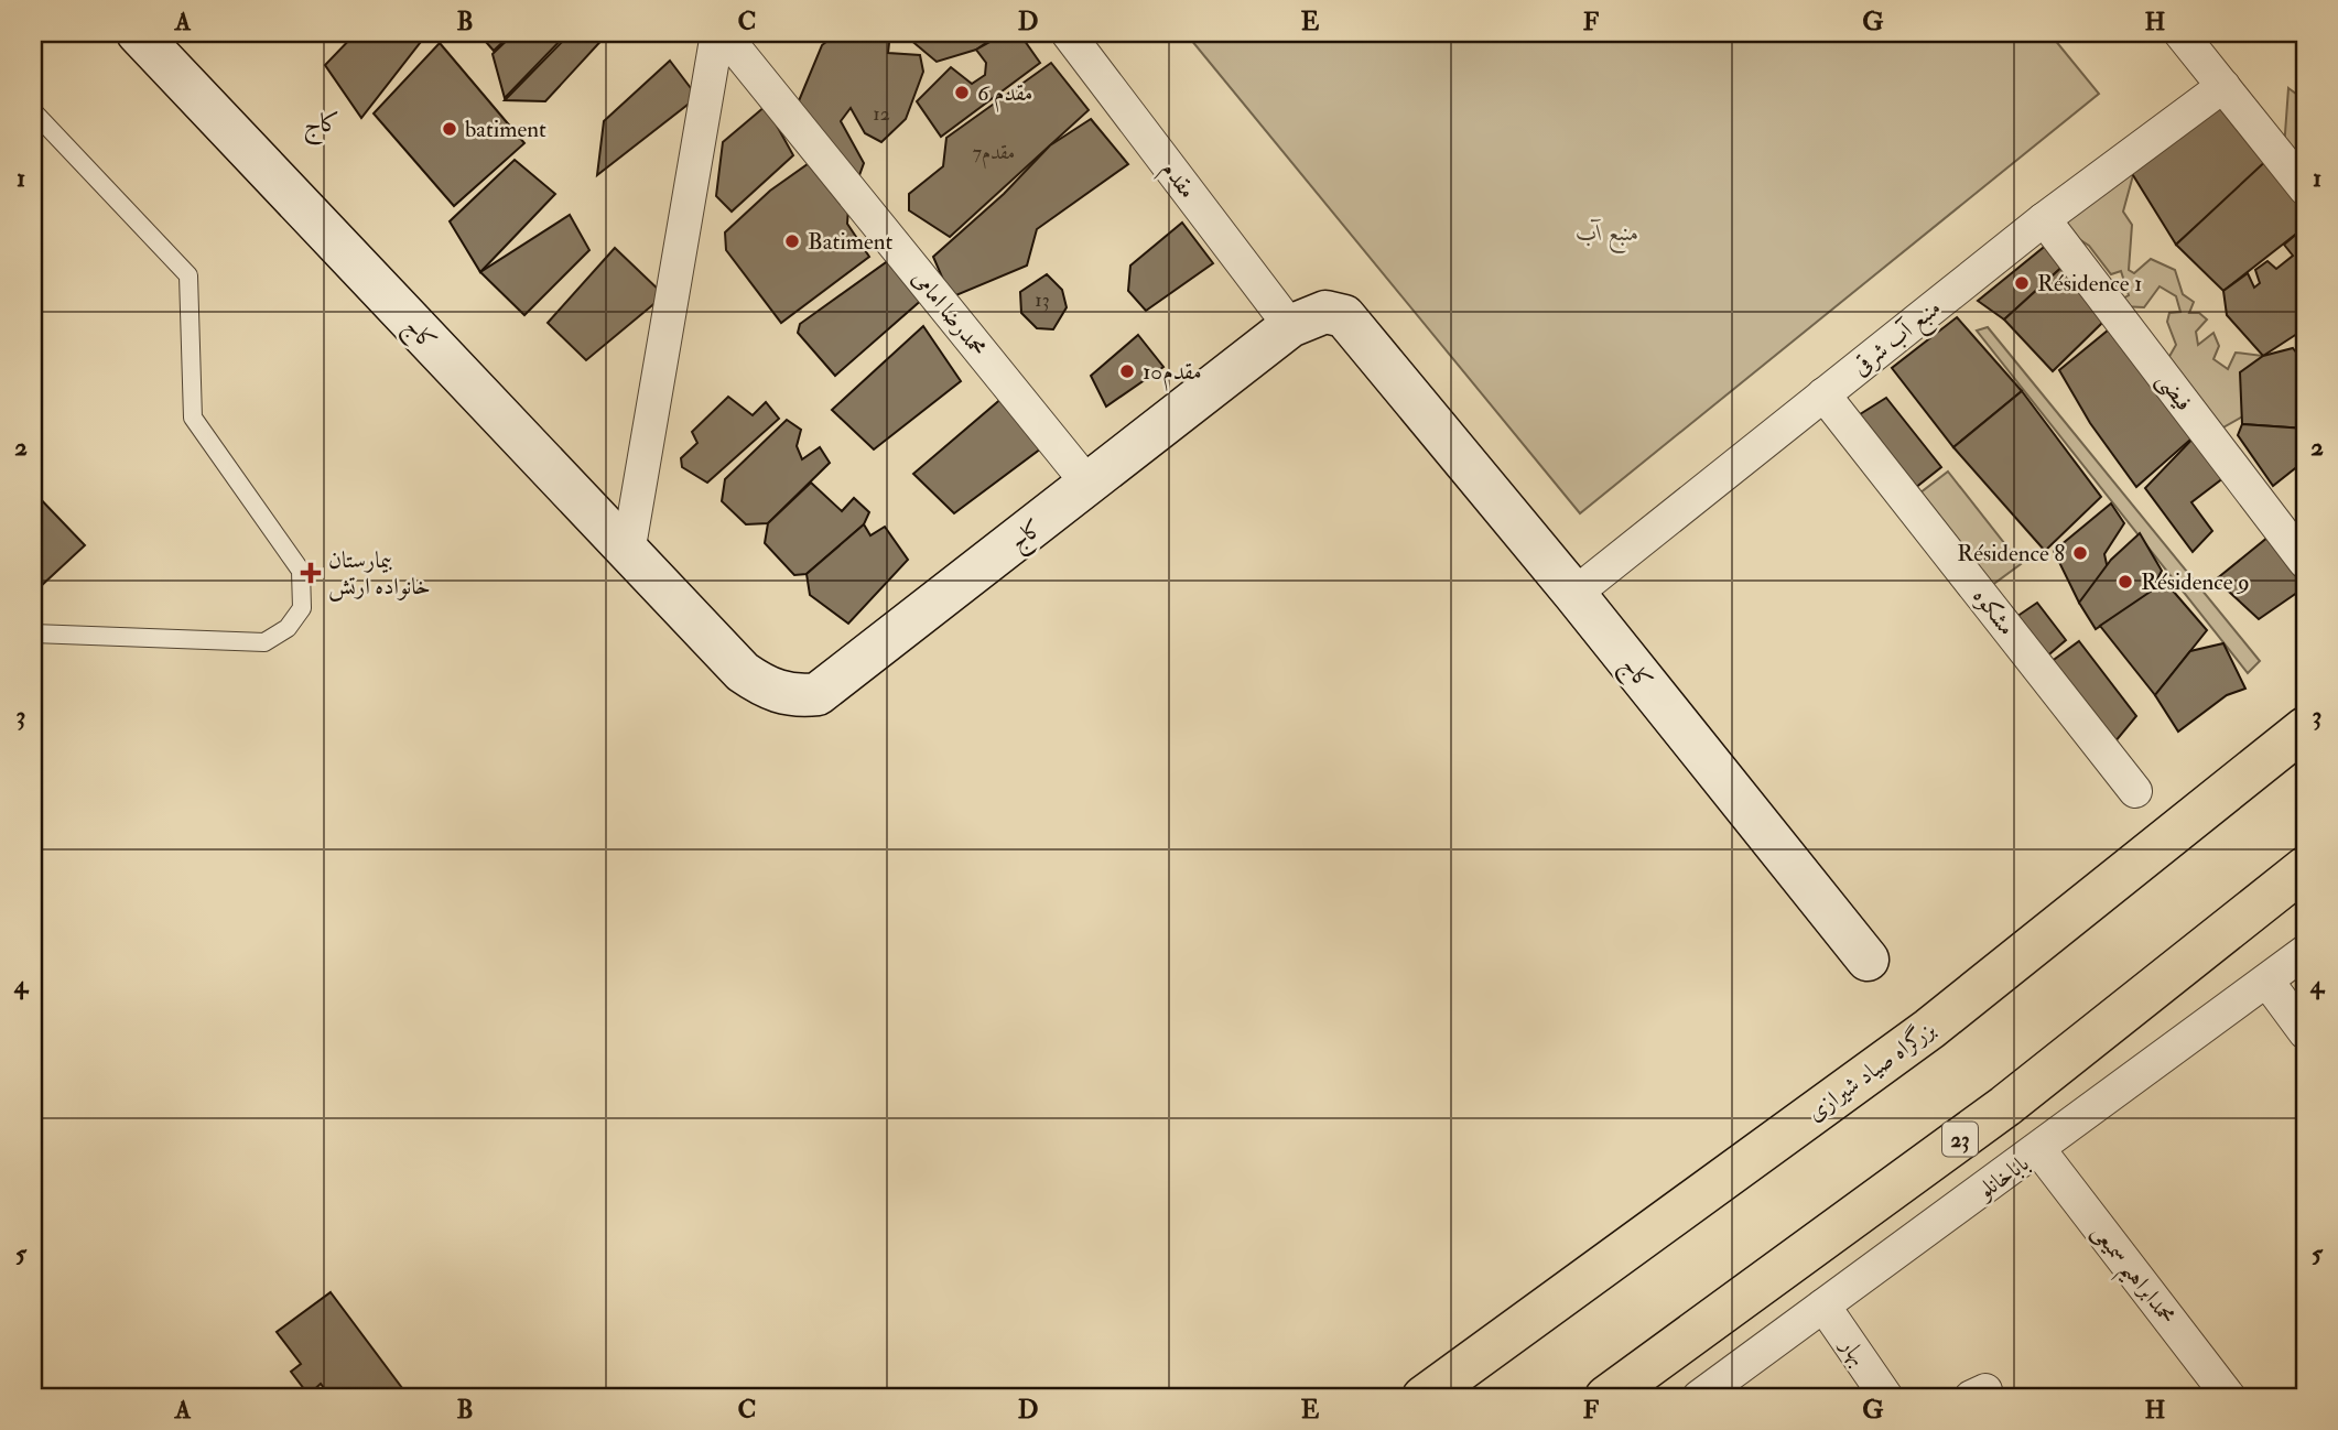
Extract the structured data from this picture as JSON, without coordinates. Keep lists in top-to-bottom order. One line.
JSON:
{"streets":{"highway":["بزرگراه صیاد شیرازی","23"],"main road":["کاج"],"street":["مقدم","محمدرضا امامی","منبع آب شرقی","فیضی","مشکوه","باباخانلو","محمدابراهیم سمیعی","بهار"]},"crossings":[["مقدم","کاج"],["محمدرضا امامی","کاج"],["کاج","منبع آب شرقی"],["منبع آب شرقی","فیضی"],["منبع آب شرقی","مشکوه"],["باباخانلو","محمدابراهیم سمیعی"],["باباخانلو","بهار"]],"districts":["کاج"],"parks":["منبع آب"],"places":{"other":["6 مقدم","batiment","Batiment","Résidence 1","10مقدم","Résidence 8","Résidence 9"],"health":["بیمارستان خانواده ارتش"]},"house_numbers":["12","7مقدم","13"],"grid":{"columns":["A","B","C","D","E","F","G","H"],"rows":["1","2","3","4","5"]}}
